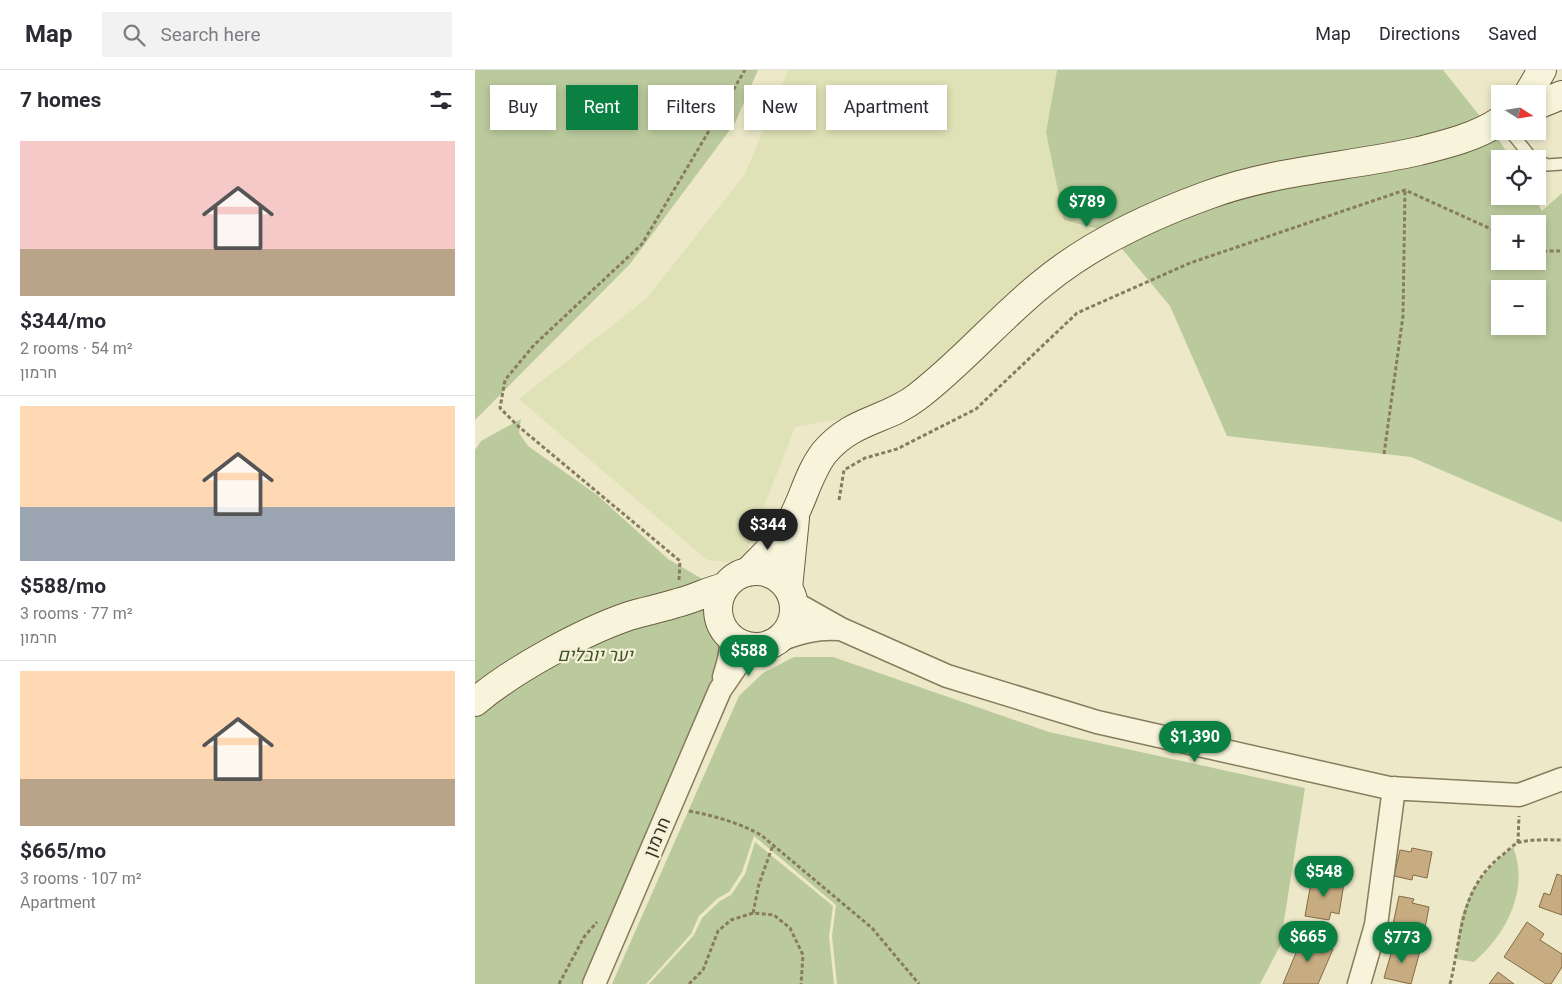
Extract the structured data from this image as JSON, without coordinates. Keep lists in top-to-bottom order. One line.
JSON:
{"streets":{"street":["חרמון"]},"parks":["יער יובלים"],"north":"right","page":{"header":"Map","search":"Search here","nav":["Map","Directions","Saved"],"heading":"7 homes","map_buttons":["+","−"],"chip":["Buy","Rent","Filters","New","Apartment"],"list":[{"name":"$344/mo","note":"2 rooms · 54 m² · חרמון"},{"name":"$588/mo","note":"3 rooms · 77 m² · חרמון"},{"name":"$665/mo","note":"3 rooms · 107 m² · Apartment"}],"price":["$789","$344","$588","$1,390","$548","$665","$773"]}}
